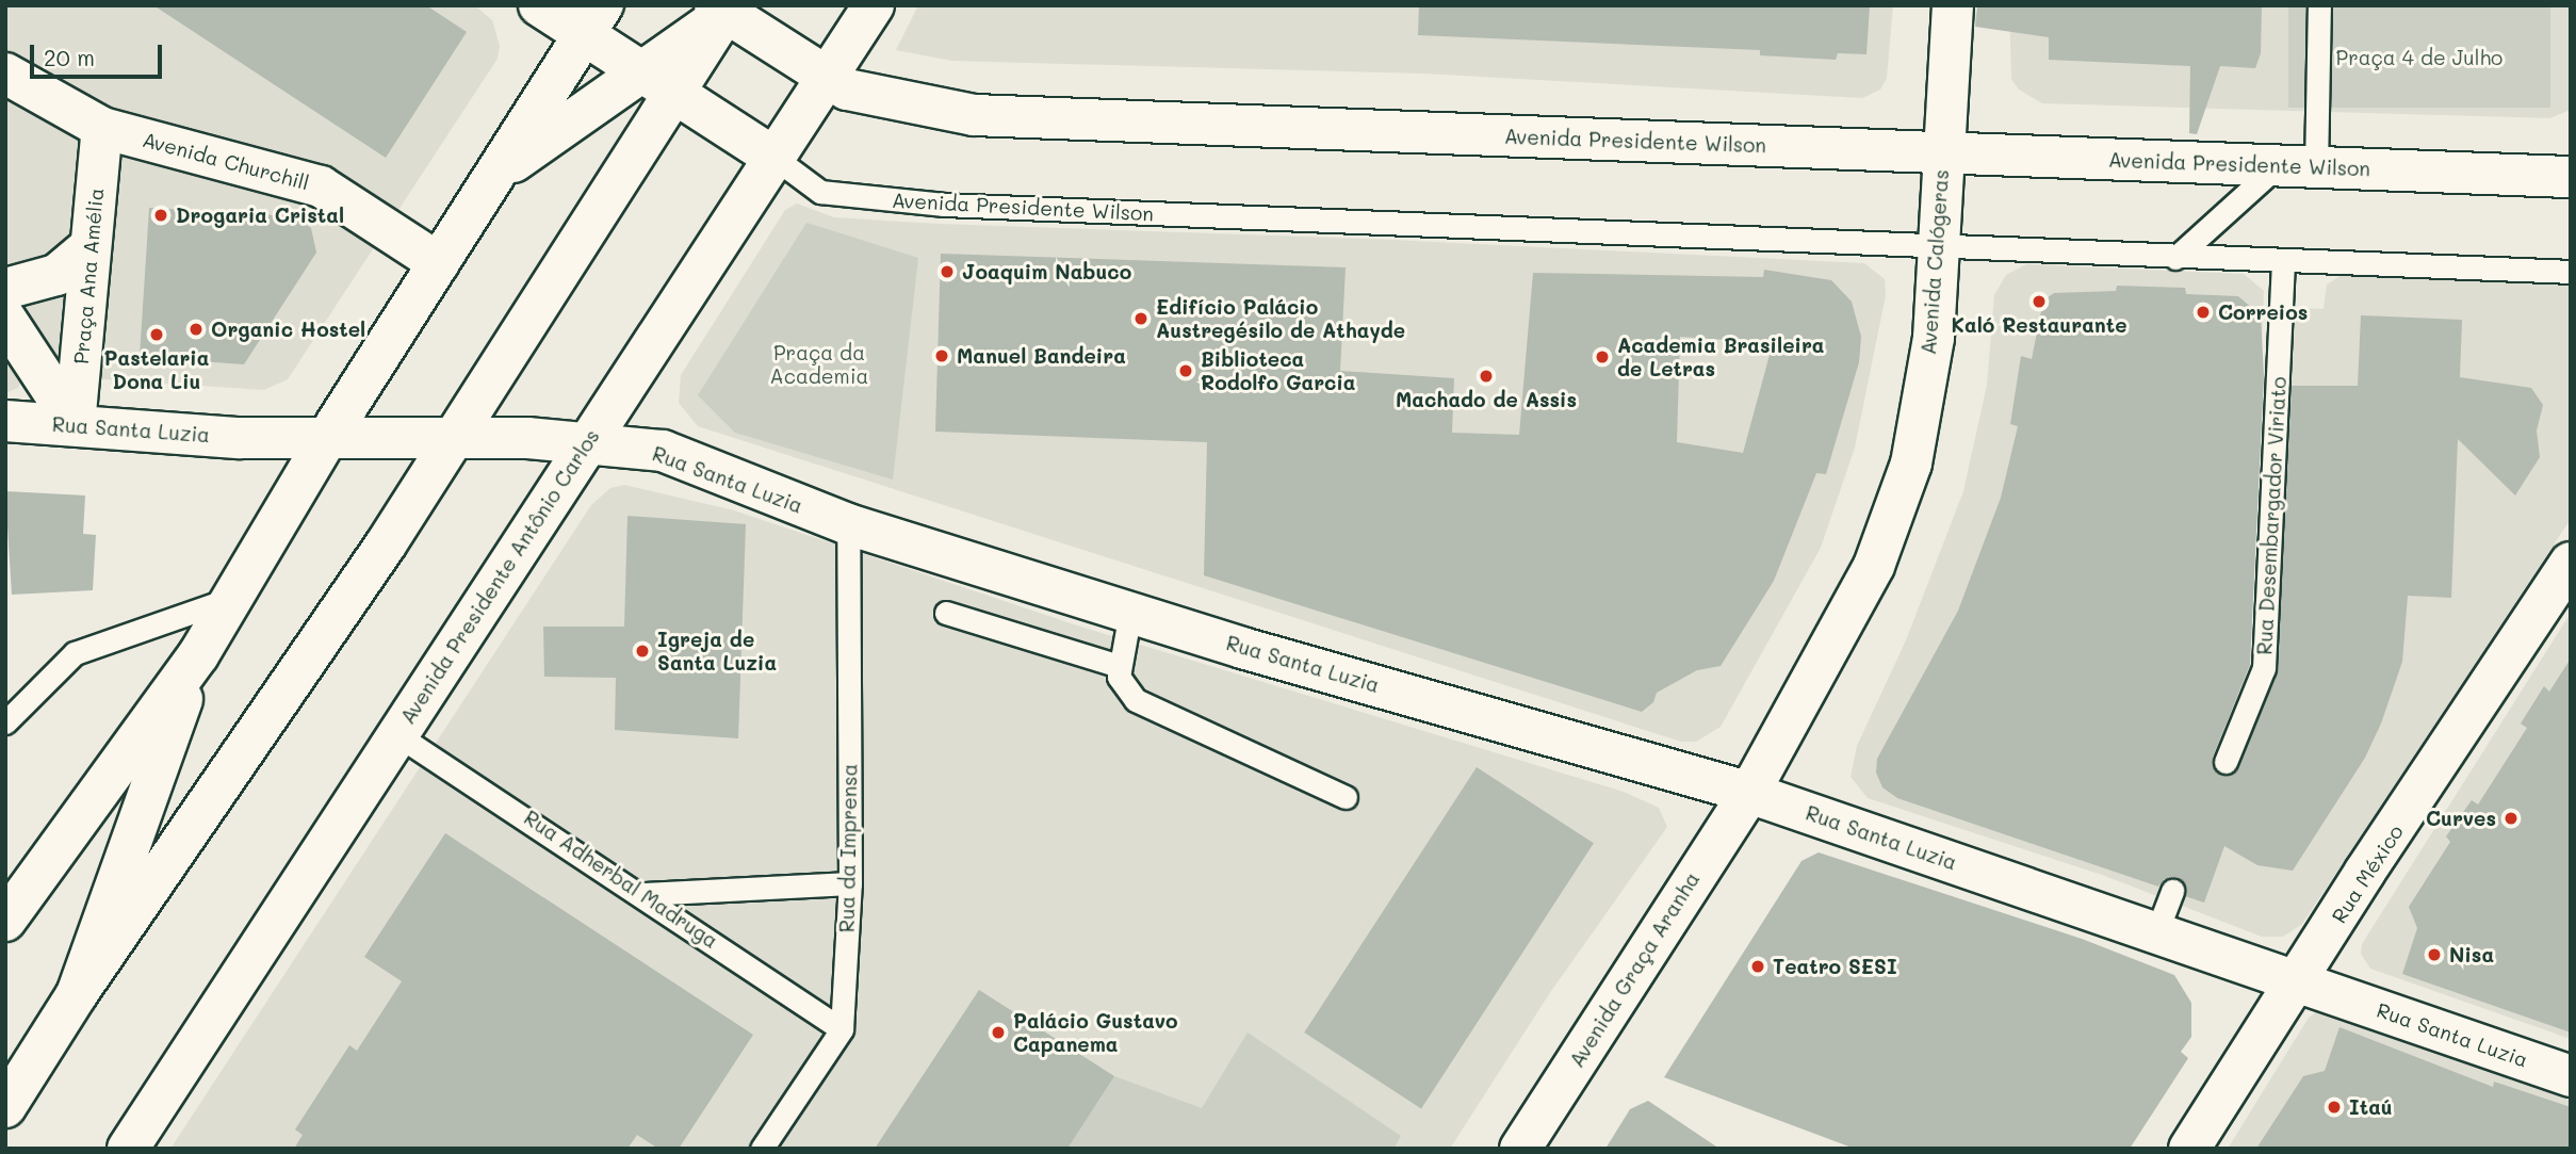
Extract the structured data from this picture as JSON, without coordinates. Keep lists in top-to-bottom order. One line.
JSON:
{"streets":{"main road":["Avenida Presidente Wilson","Avenida Churchill","Avenida Calógeras","Praça Ana Amélia","Rua Santa Luzia","Avenida Presidente Antônio Carlos","Rua México","Avenida Graça Aranha"],"lane":["Rua Desembargador Viriato","Rua da Imprensa","Rua Adherbal Madruga"]},"crossings":[["Avenida Presidente Wilson","Avenida Calógeras"],["Avenida Presidente Wilson","Rua Desembargador Viriato"],["Avenida Presidente Wilson","Avenida Presidente Antônio Carlos"],["Avenida Churchill","Praça Ana Amélia"],["Avenida Calógeras","Rua Santa Luzia"],["Avenida Calógeras","Avenida Graça Aranha"],["Praça Ana Amélia","Rua Santa Luzia"],["Rua Santa Luzia","Avenida Presidente Antônio Carlos"],["Rua Santa Luzia","Rua da Imprensa"],["Rua Santa Luzia","Rua México"],["Rua Santa Luzia","Avenida Graça Aranha"],["Avenida Presidente Antônio Carlos","Rua Adherbal Madruga"],["Rua da Imprensa","Rua Adherbal Madruga"]],"parks":["Praça 4 de Julho","Praça da Academia"],"places":["Drogaria Cristal","Joaquim Nabuco","Kaló Restaurante","Correios","Edifício Palácio Austregésilo de Athayde","Organic Hostel","Pastelaria Dona Liu","Manuel Bandeira","Academia Brasileira de Letras","Biblioteca Rodolfo Garcia","Machado de Assis","Igreja de Santa Luzia","Curves","Nisa","Teatro SESI","Palácio Gustavo Capanema","Itaú"],"scale_bar":"20 m"}
